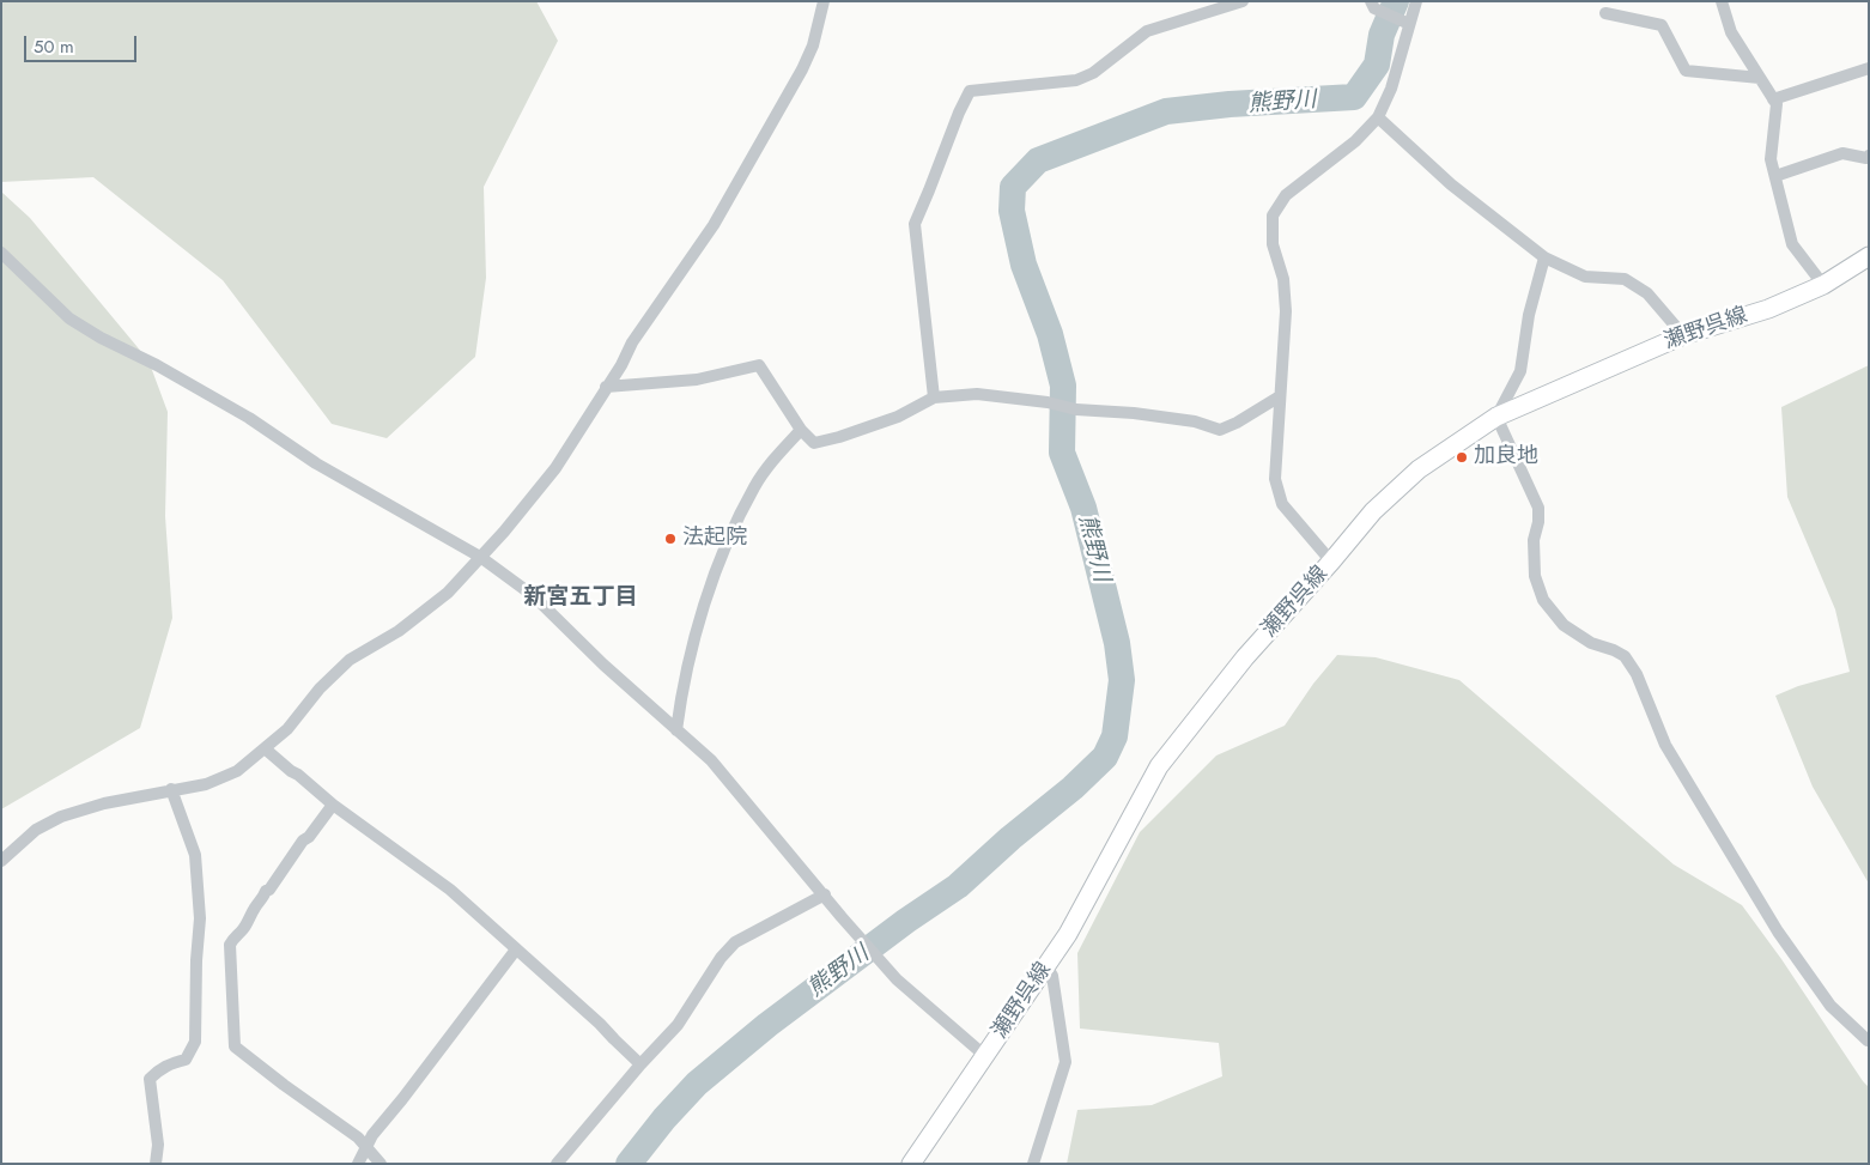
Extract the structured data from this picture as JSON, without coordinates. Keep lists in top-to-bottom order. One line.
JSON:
{"streets":{"main road":["瀬野呉線"]},"districts":["新宮五丁目"],"water":["熊野川"],"places":["加良地","法起院"],"scale_bar":"50 m"}
